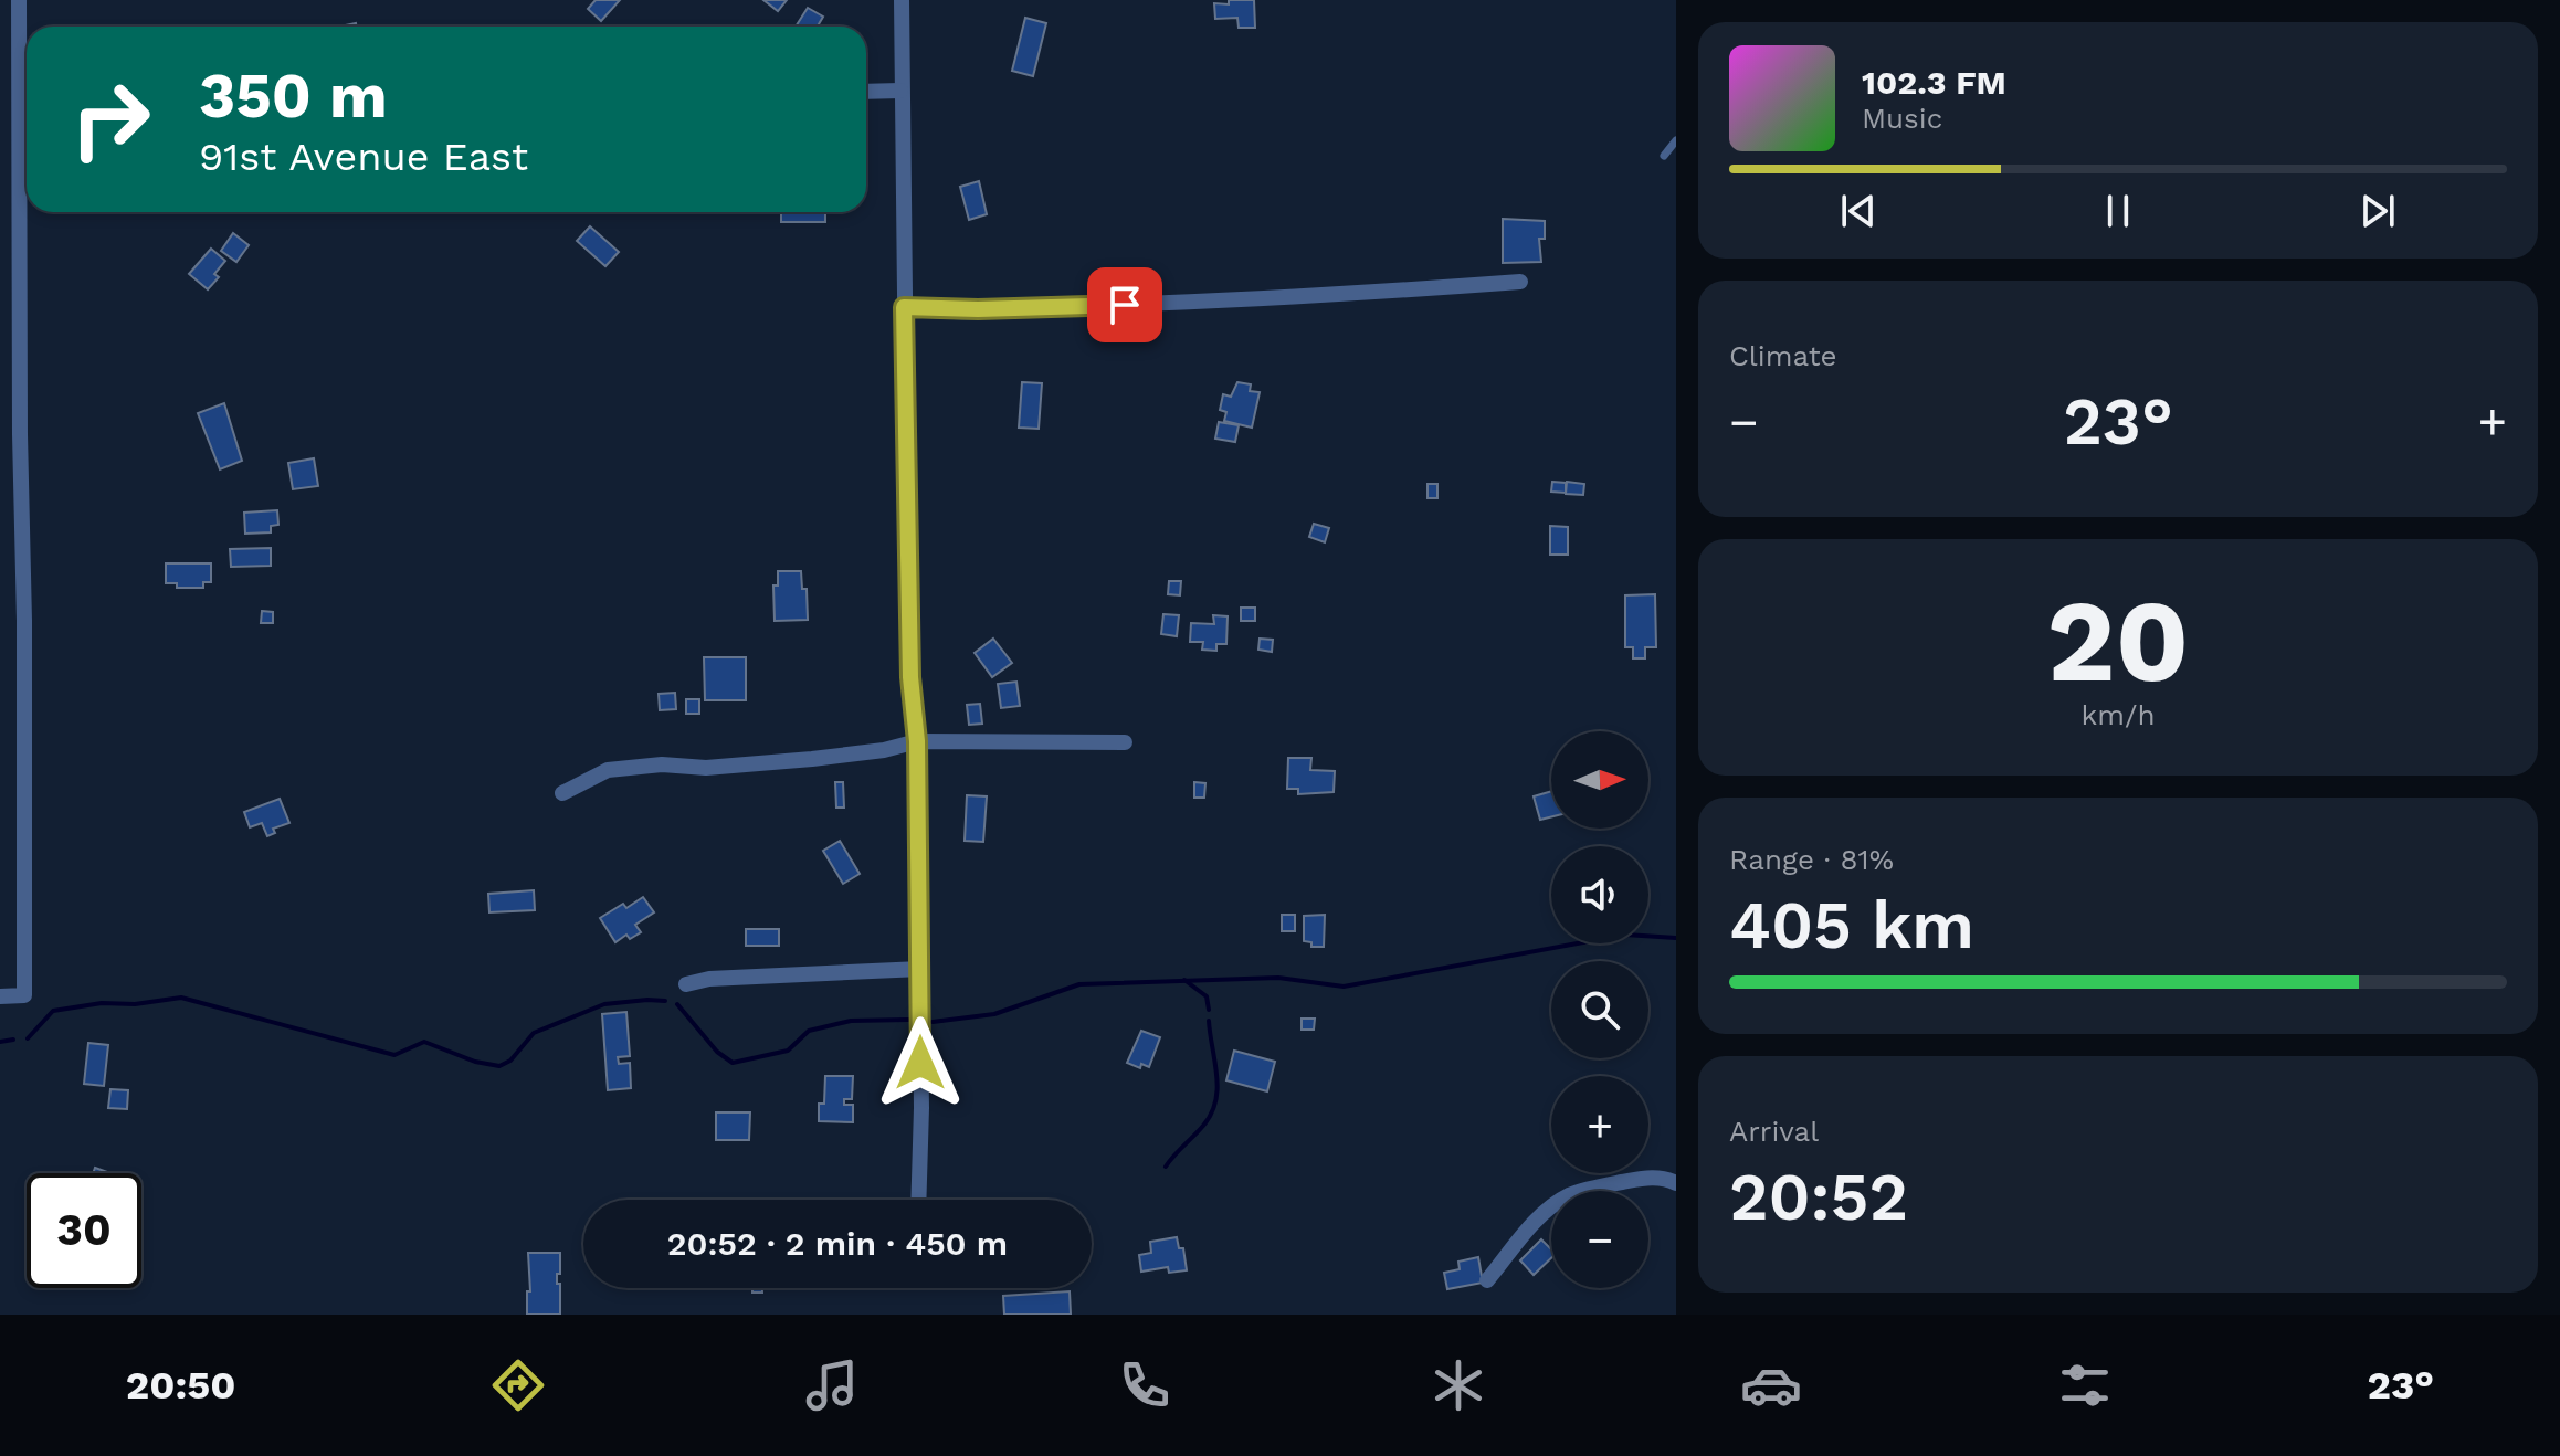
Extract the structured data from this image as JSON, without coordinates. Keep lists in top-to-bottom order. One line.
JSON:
{"north":"right","page":{"turn":["350 m","91st Avenue East"],"song":["102.3 FM","Music"],"tile":["Climate",["20","km/h"],["Range · 81%","405 km"],["Arrival","20:52"]],"heat":["−","23°","+"],"map_buttons":["+","−"],"limit":"30","trip":"20:52 · 2 min · 450 m","tabs":["20:50","23°"]}}
